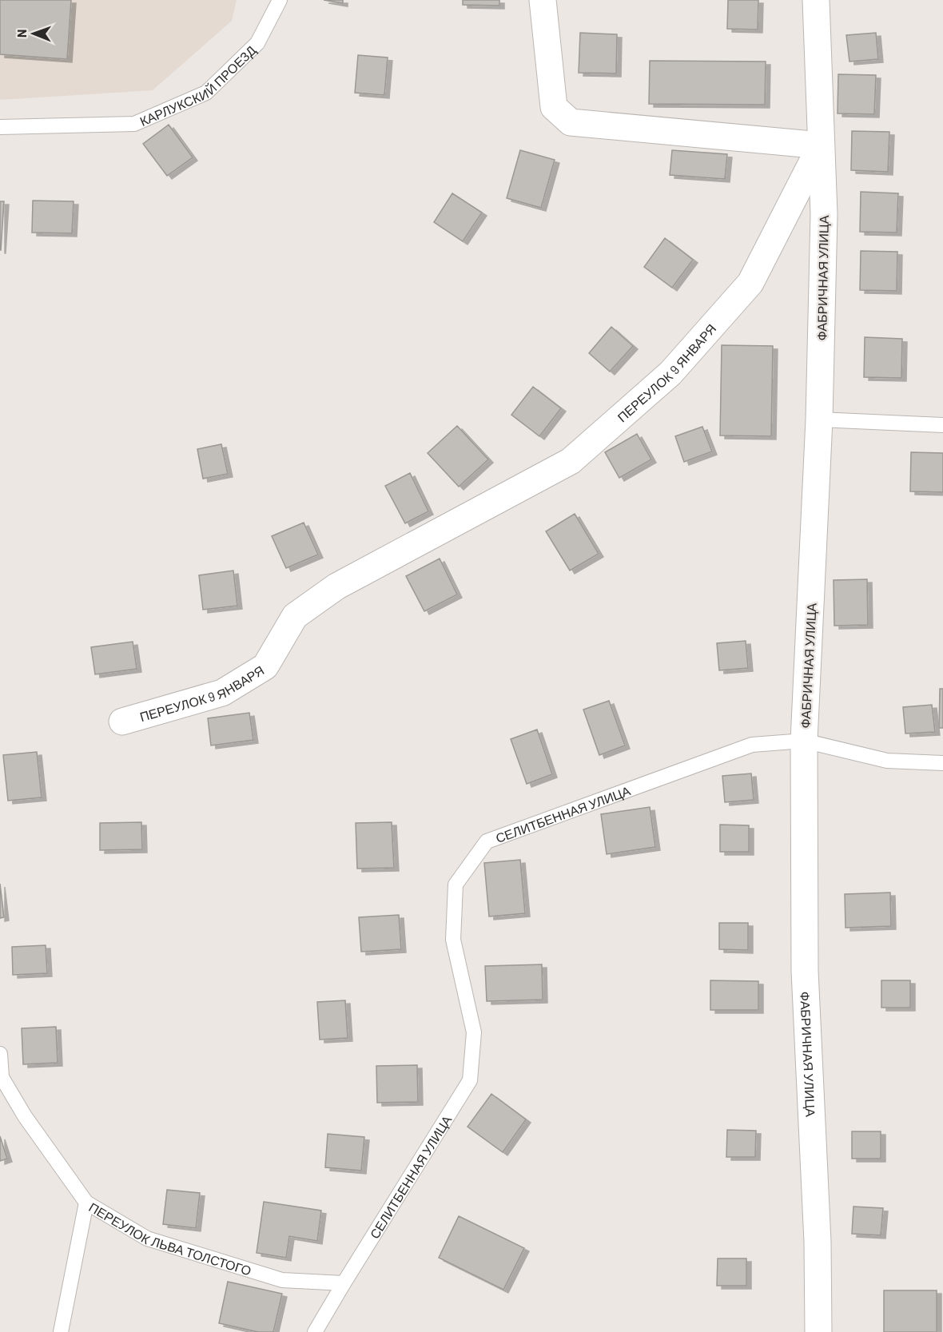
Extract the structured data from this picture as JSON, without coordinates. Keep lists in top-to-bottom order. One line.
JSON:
{"streets":{"street":["ФАБРИЧНАЯ УЛИЦА","ПЕРЕУЛОК 9 ЯНВАРЯ"],"lane":["КАРЛУКСКИЙ ПРОЕЗД","СЕЛИТБЕННАЯ УЛИЦА","ПЕРЕУЛОК ЛЬВА ТОЛСТОГО"]},"crossings":[["ФАБРИЧНАЯ УЛИЦА","ПЕРЕУЛОК 9 ЯНВАРЯ"],["ФАБРИЧНАЯ УЛИЦА","СЕЛИТБЕННАЯ УЛИЦА"],["СЕЛИТБЕННАЯ УЛИЦА","ПЕРЕУЛОК ЛЬВА ТОЛСТОГО"]],"north":"left"}
